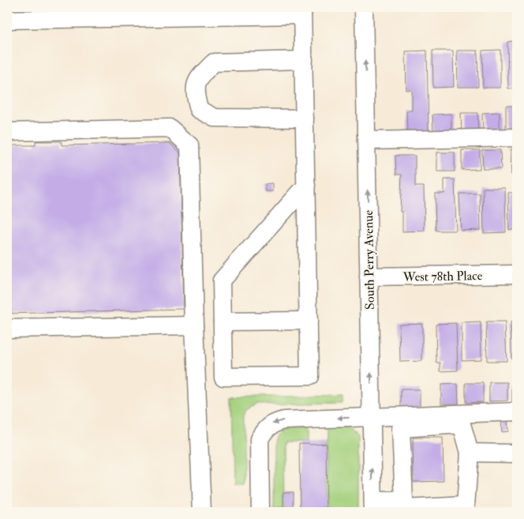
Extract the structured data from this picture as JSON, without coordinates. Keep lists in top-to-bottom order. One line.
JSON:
{"streets":{"street":["South Perry Avenue","West 78th Place"]},"crossings":[["South Perry Avenue","West 78th Place"]]}
